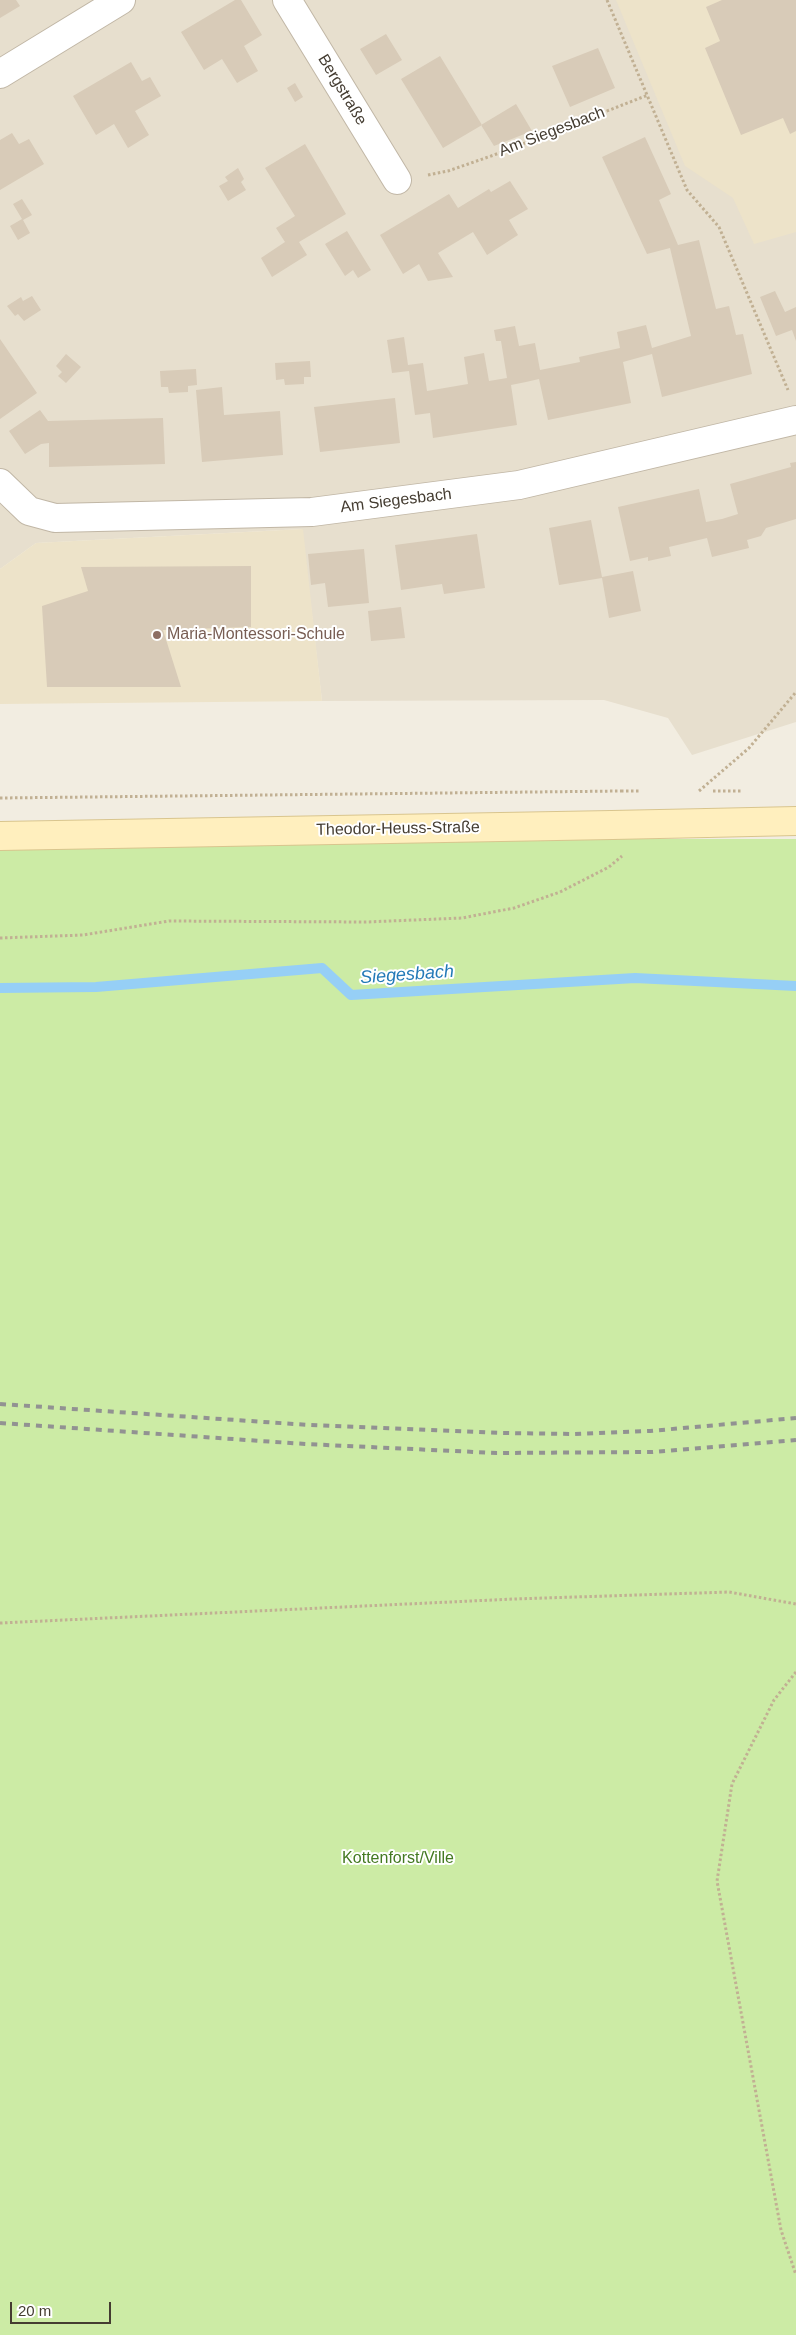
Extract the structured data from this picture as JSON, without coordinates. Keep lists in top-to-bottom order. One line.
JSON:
{"streets":{"main road":["Theodor-Heuss-Straße"],"street":["Bergstraße","Am Siegesbach"]},"crossings":[["Bergstraße","Am Siegesbach"]],"water":["Siegesbach"],"parks":["Kottenforst/Ville"],"places":["Maria-Montessori-Schule"],"scale_bar":"20 m"}
